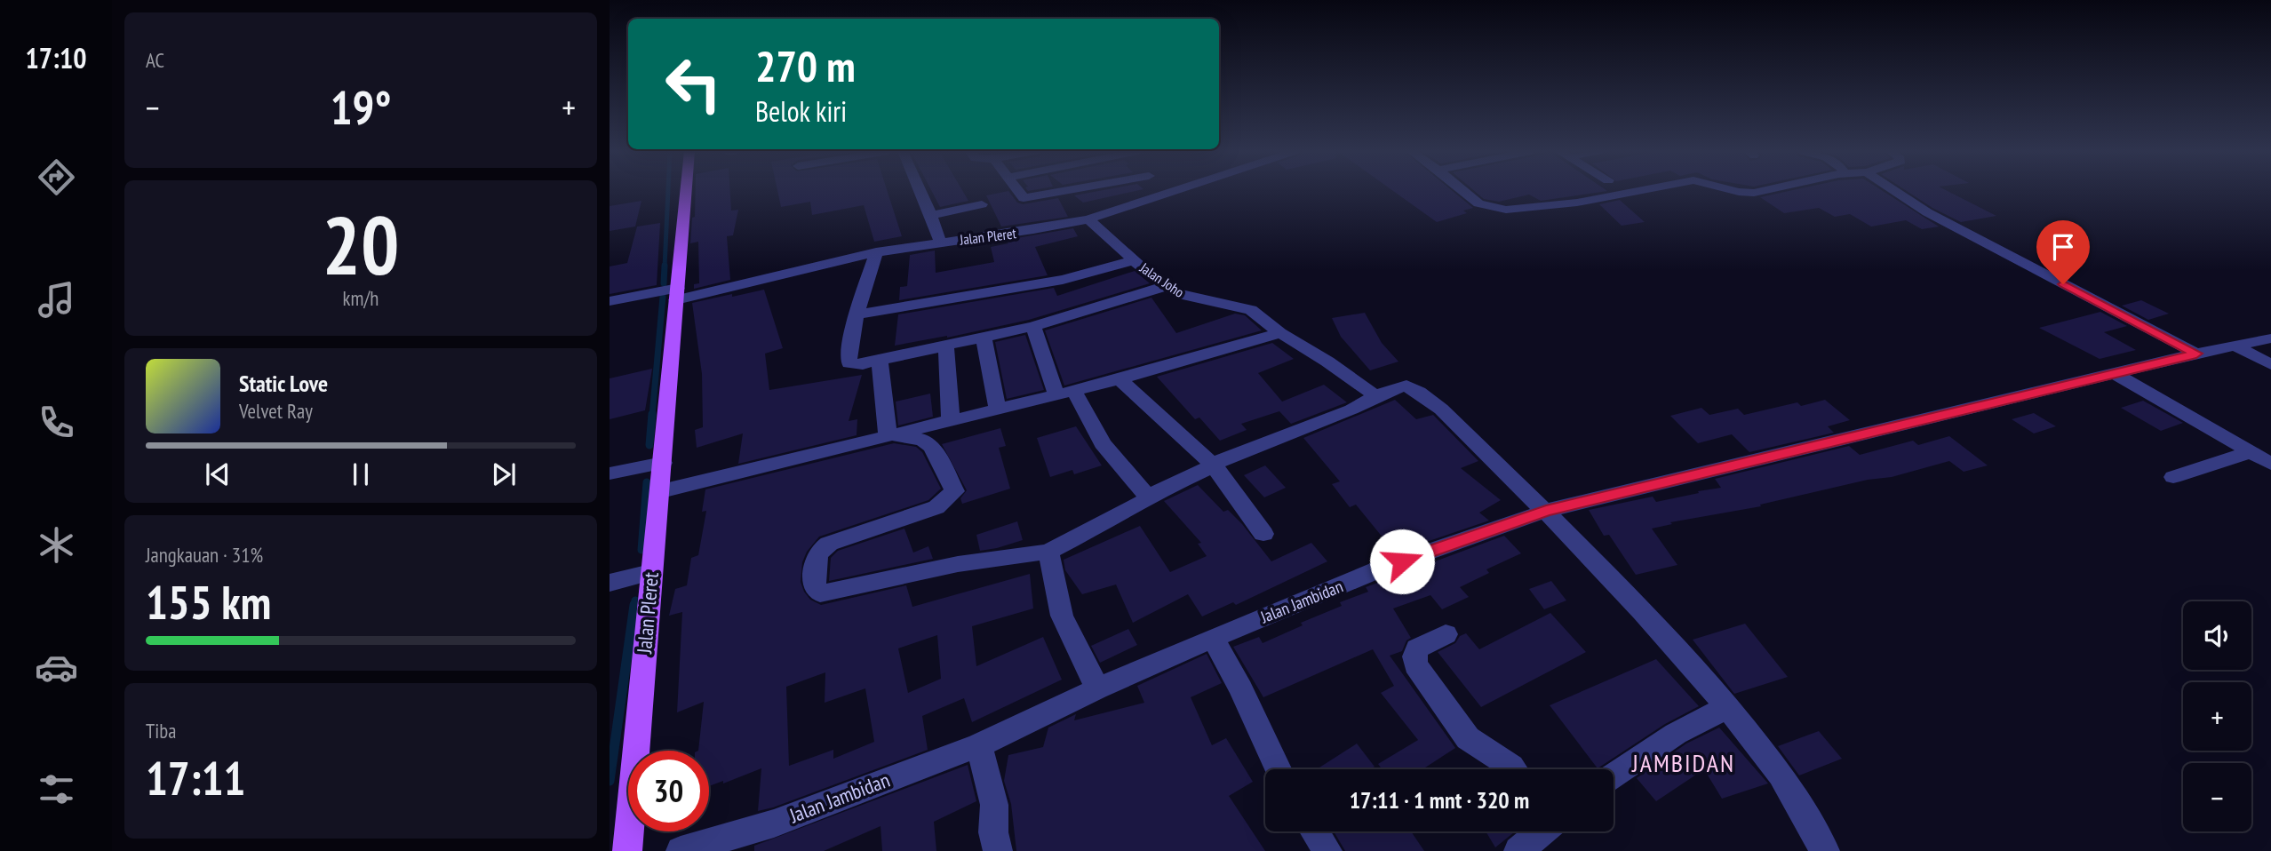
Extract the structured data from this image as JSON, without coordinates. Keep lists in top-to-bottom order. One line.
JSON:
{"streets":{"main road":["Jalan Pleret"],"street":["Jalan Joho","Jalan Jambidan"]},"crossings":[["Jalan Pleret","Jalan Joho"]],"districts":["JAMBIDAN"],"page":{"tabs":"17:10","tile":["AC",["20","km/h"],["Jangkauan · 31%","155 km"],["Tiba","17:11"]],"turn":["270 m","Belok kiri"],"heat":["−","19°","+"],"song":["Static Love","Velvet Ray"],"map_buttons":["+","−"],"limit":"30","trip":"17:11 · 1 mnt · 320 m"}}
